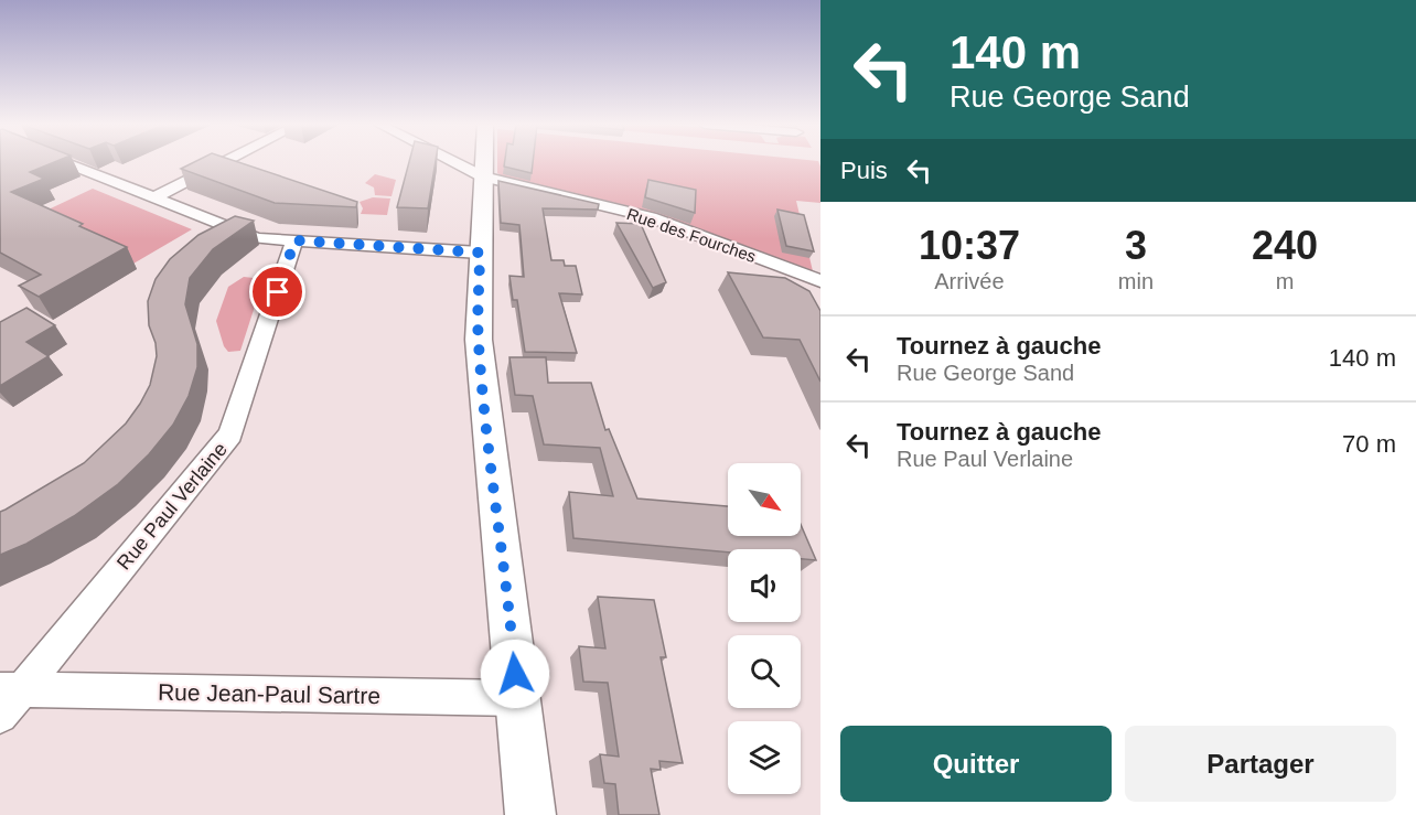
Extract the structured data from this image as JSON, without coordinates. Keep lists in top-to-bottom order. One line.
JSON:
{"streets":{"street":["Rue des Fourches","Rue Paul Verlaine","Rue Jean-Paul Sartre"]},"crossings":[["Rue Paul Verlaine","Rue Jean-Paul Sartre"]],"north":"bottom right","page":{"turn":["140 m","Rue George Sand"],"then":"Puis","eta":["10:37","Arrivée","3","min","240","m"],"list":[{"name":"Tournez à gauche","note":"Rue George Sand","value":"140 m"},{"name":"Tournez à gauche","note":"Rue Paul Verlaine","value":"70 m"}],"buttons":["Quitter","Partager"]}}
